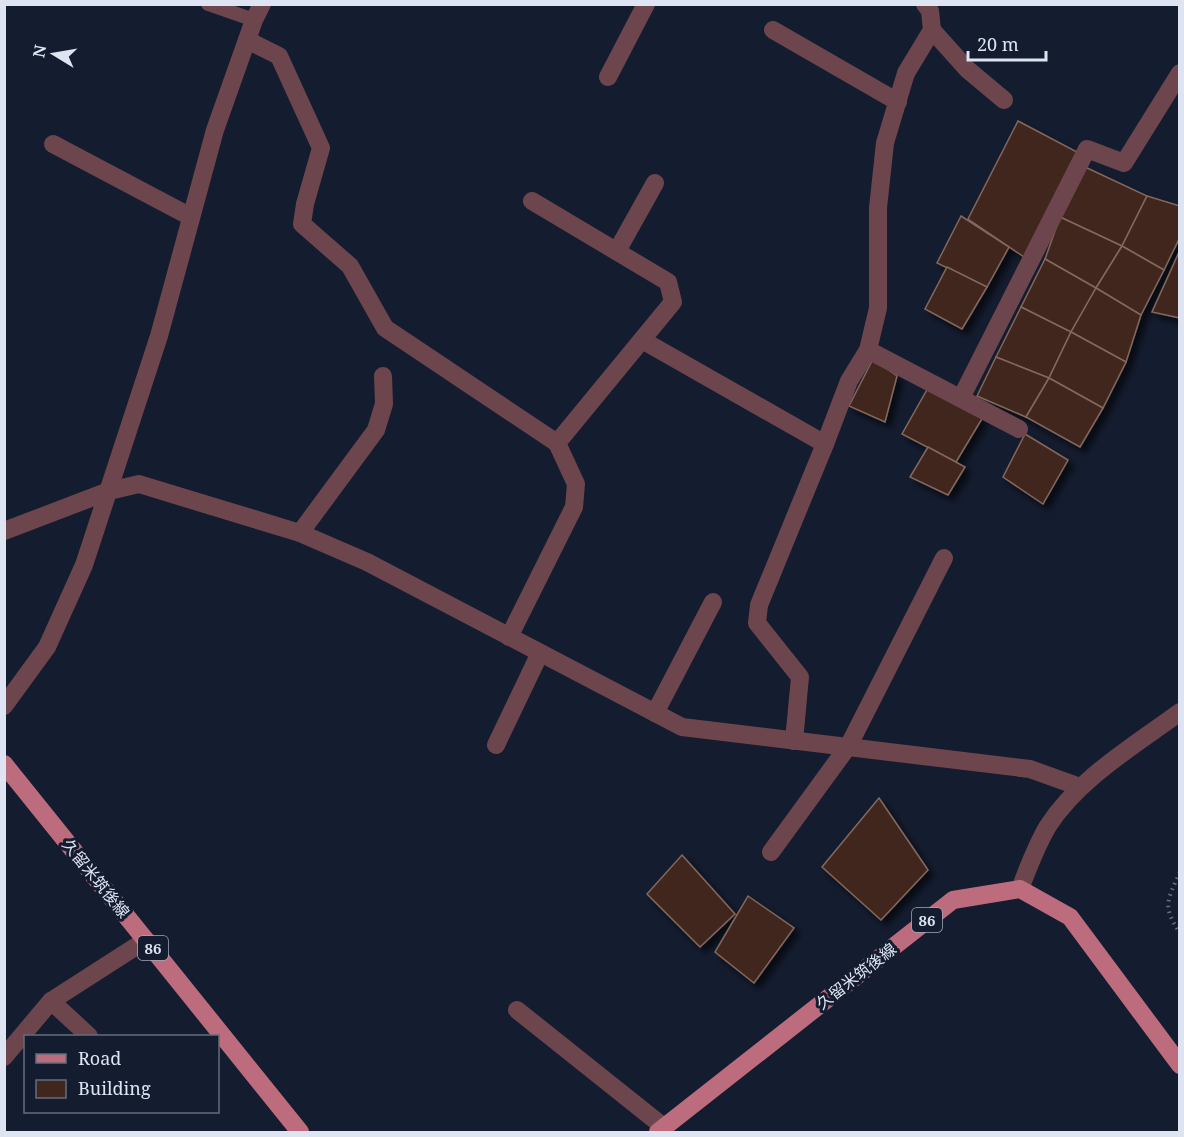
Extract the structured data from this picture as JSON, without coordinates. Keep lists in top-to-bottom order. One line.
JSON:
{"streets":{"main road":["久留米筑後線","86"]},"legend":["Road","Building"],"scale_bar":"20 m","north":"left"}
